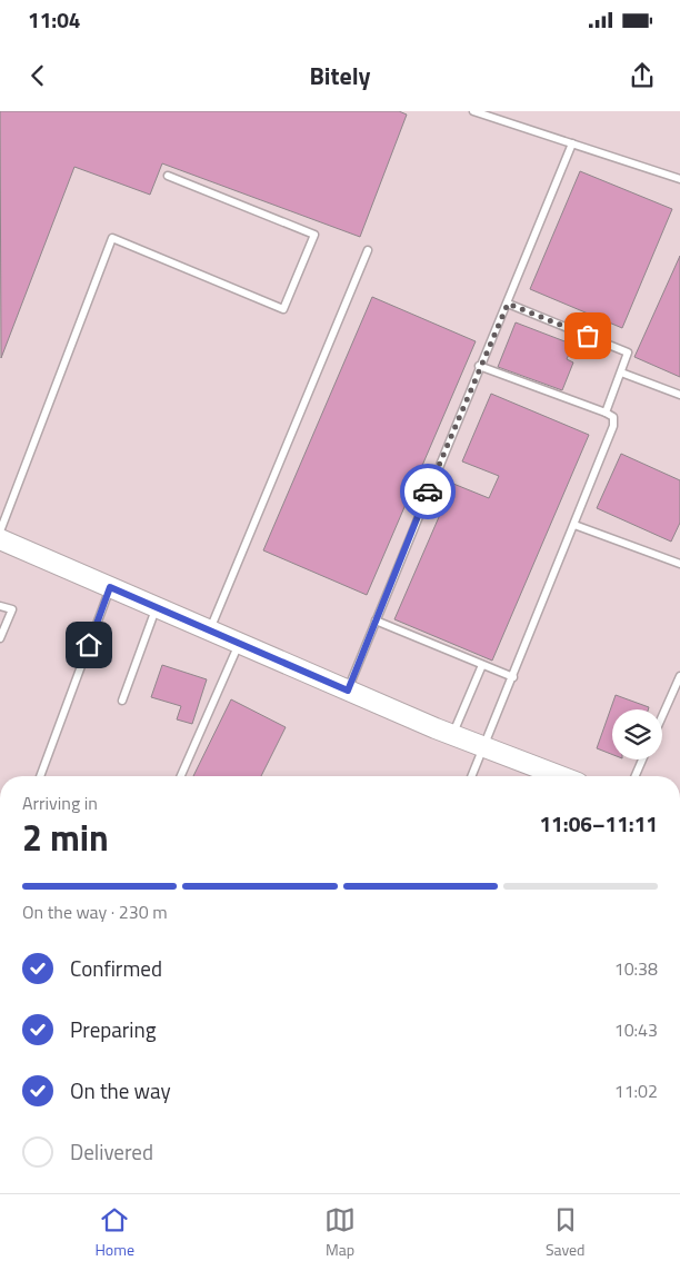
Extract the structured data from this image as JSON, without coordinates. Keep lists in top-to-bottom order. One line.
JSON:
{"page":{"status":"11:04","header":"Bitely","heading":["2 min","Arriving in","11:06–11:11"],"bar":"On the way · 230 m","list":[["Confirmed","10:38"],["Preparing","10:43"],["On the way","11:02"],"Delivered"],"tabs":["Home","Map","Saved"]}}
